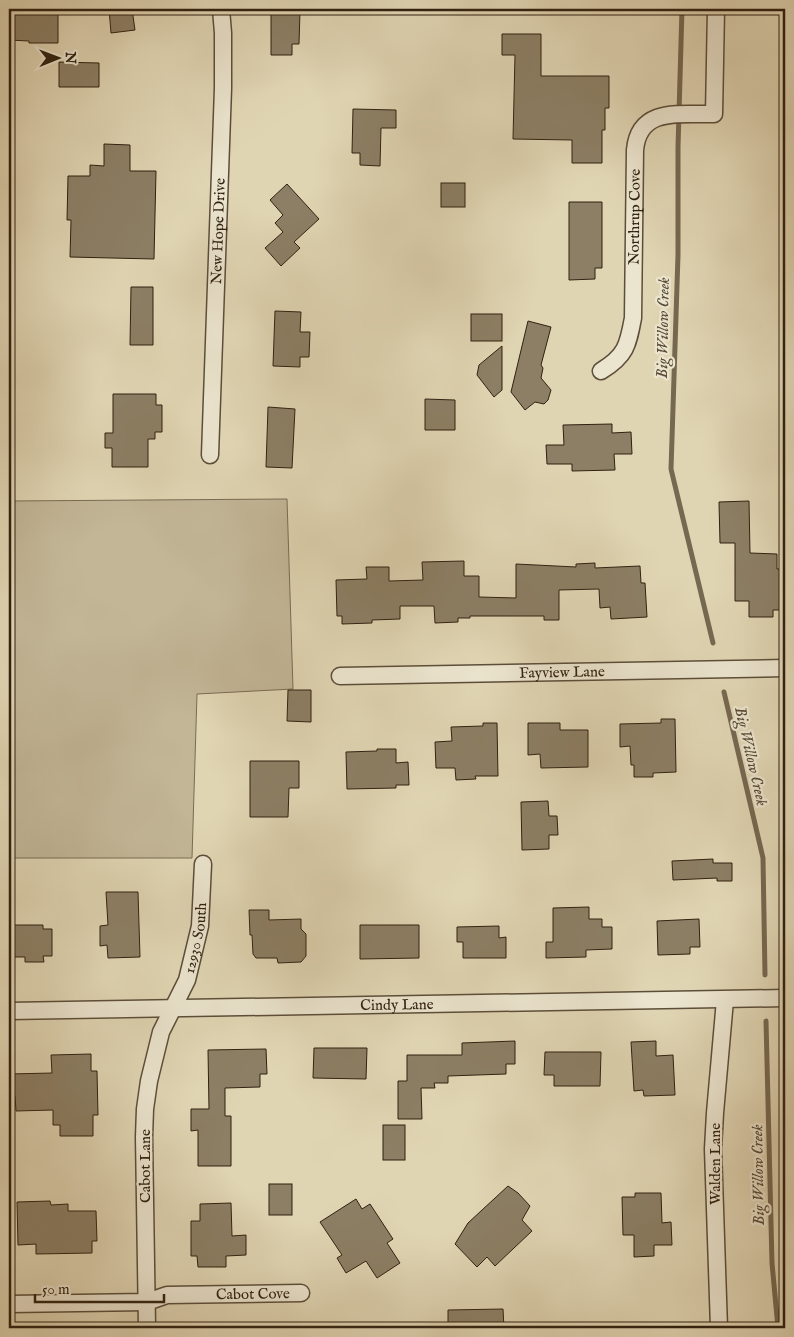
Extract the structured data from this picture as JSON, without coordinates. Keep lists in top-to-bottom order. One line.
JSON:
{"streets":{"street":["Northrup Cove","New Hope Drive","Fayview Lane","12930 South","Cindy Lane","Walden Lane","Cabot Lane","Cabot Cove"]},"crossings":[["12930 South","Cindy Lane"],["12930 South","Cabot Lane"],["Cindy Lane","Walden Lane"],["Cindy Lane","Cabot Lane"],["Cabot Lane","Cabot Cove"]],"water":["Big Willow Creek"],"scale_bar":"50 m","north":"right"}
